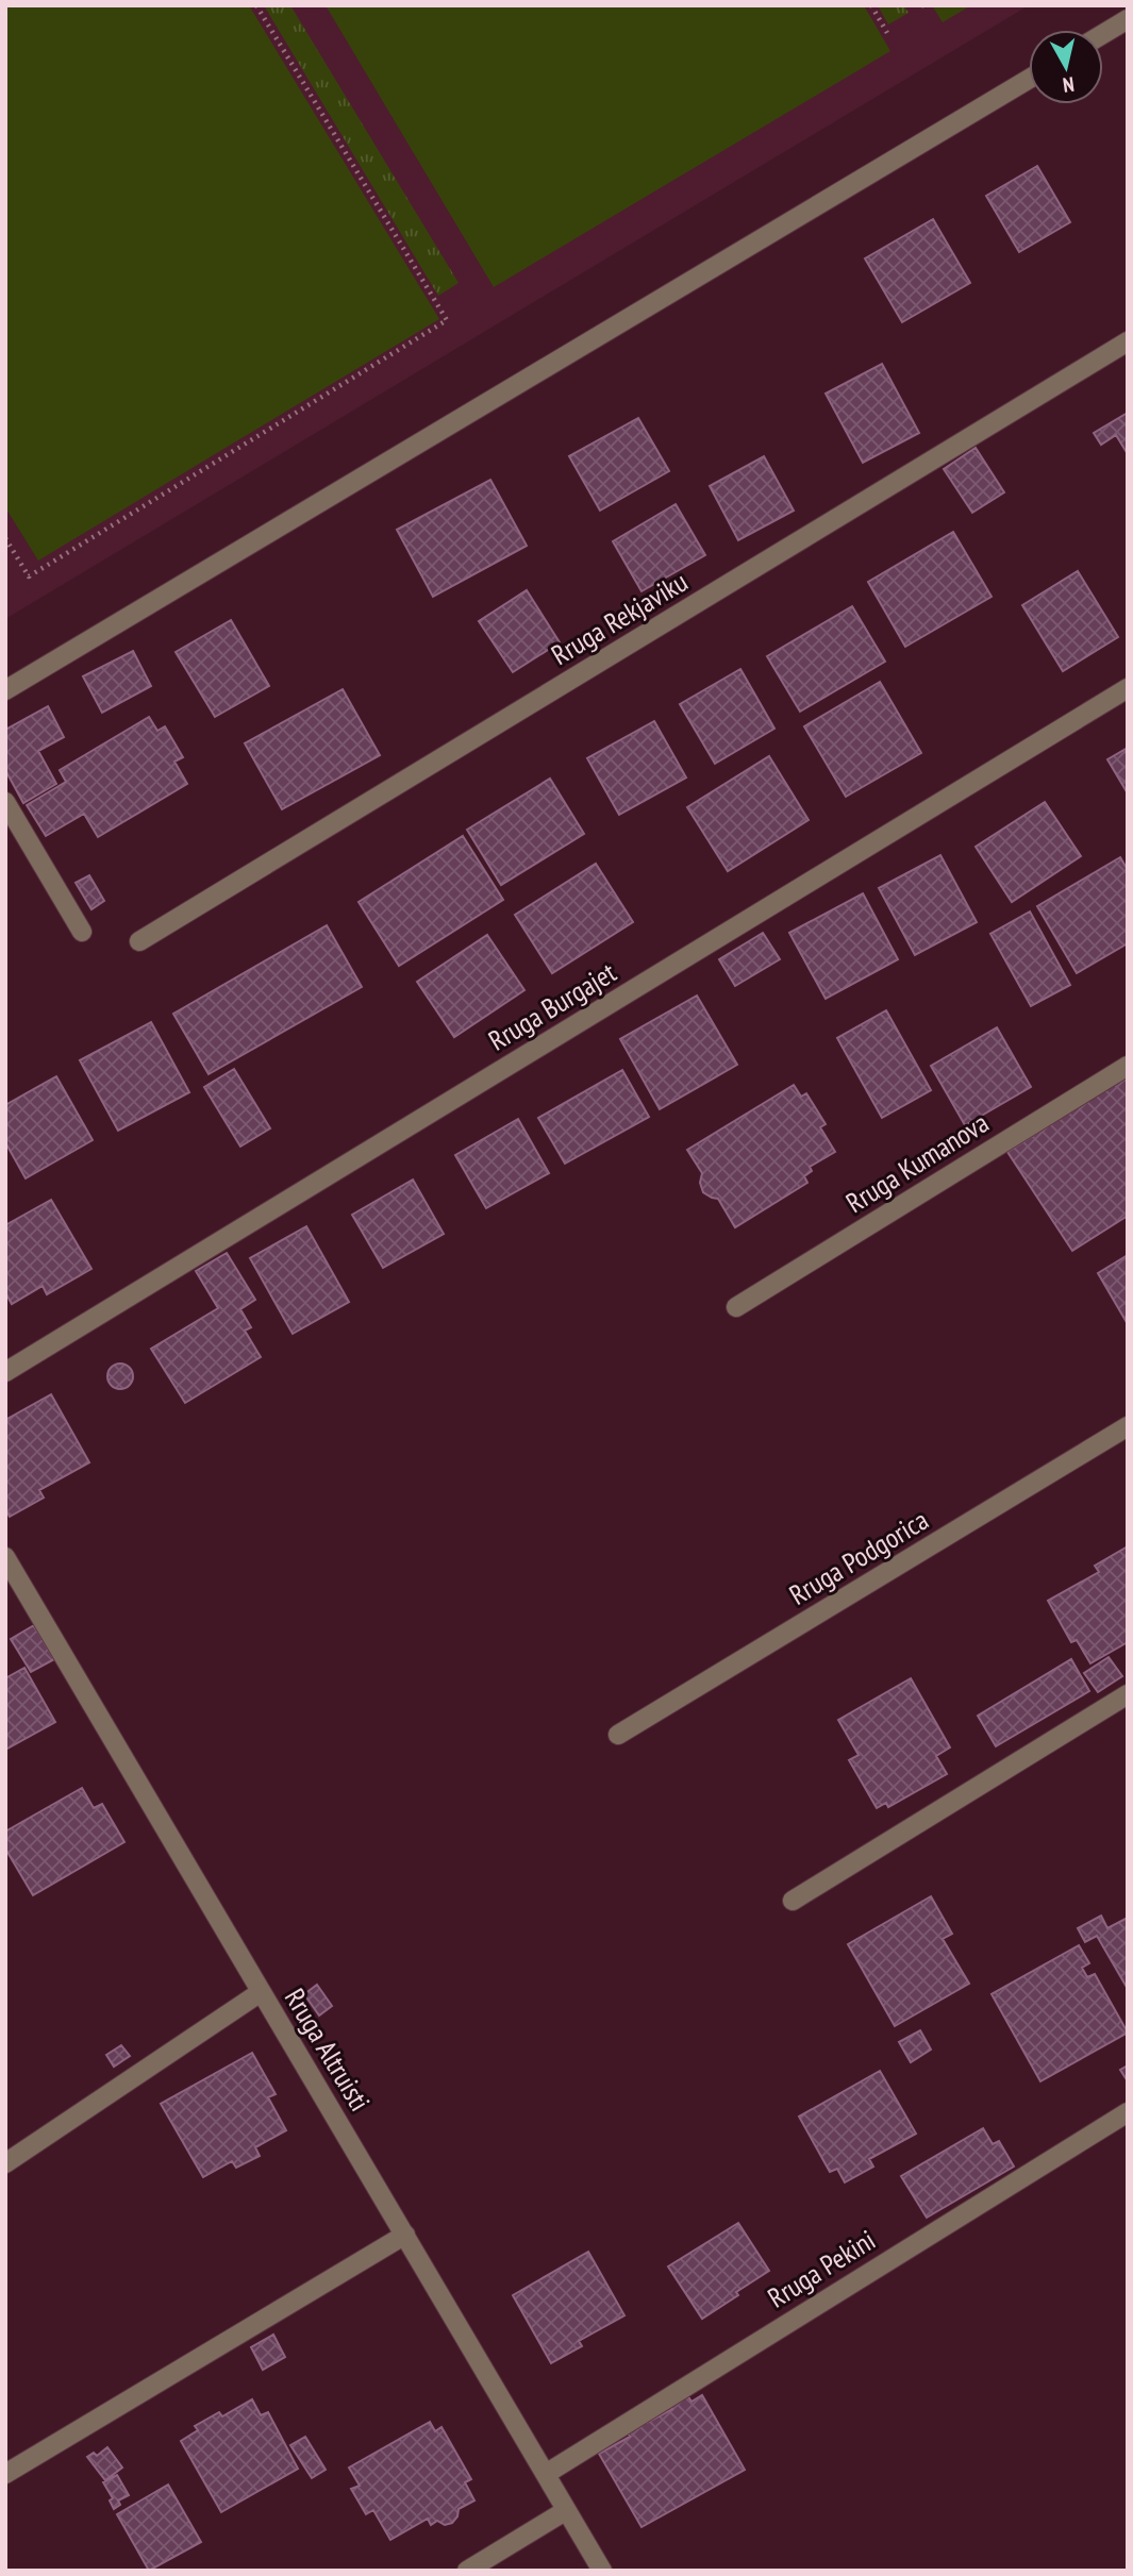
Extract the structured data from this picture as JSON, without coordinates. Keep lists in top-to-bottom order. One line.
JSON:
{"streets":{"street":["Rruga Rekjaviku","Rruga Burgajet","Rruga Kumanova","Rruga Podgorica","Rruga Altruisti","Rruga Pekini"]},"crossings":[["Rruga Altruisti","Rruga Pekini"]],"north":"bottom"}
